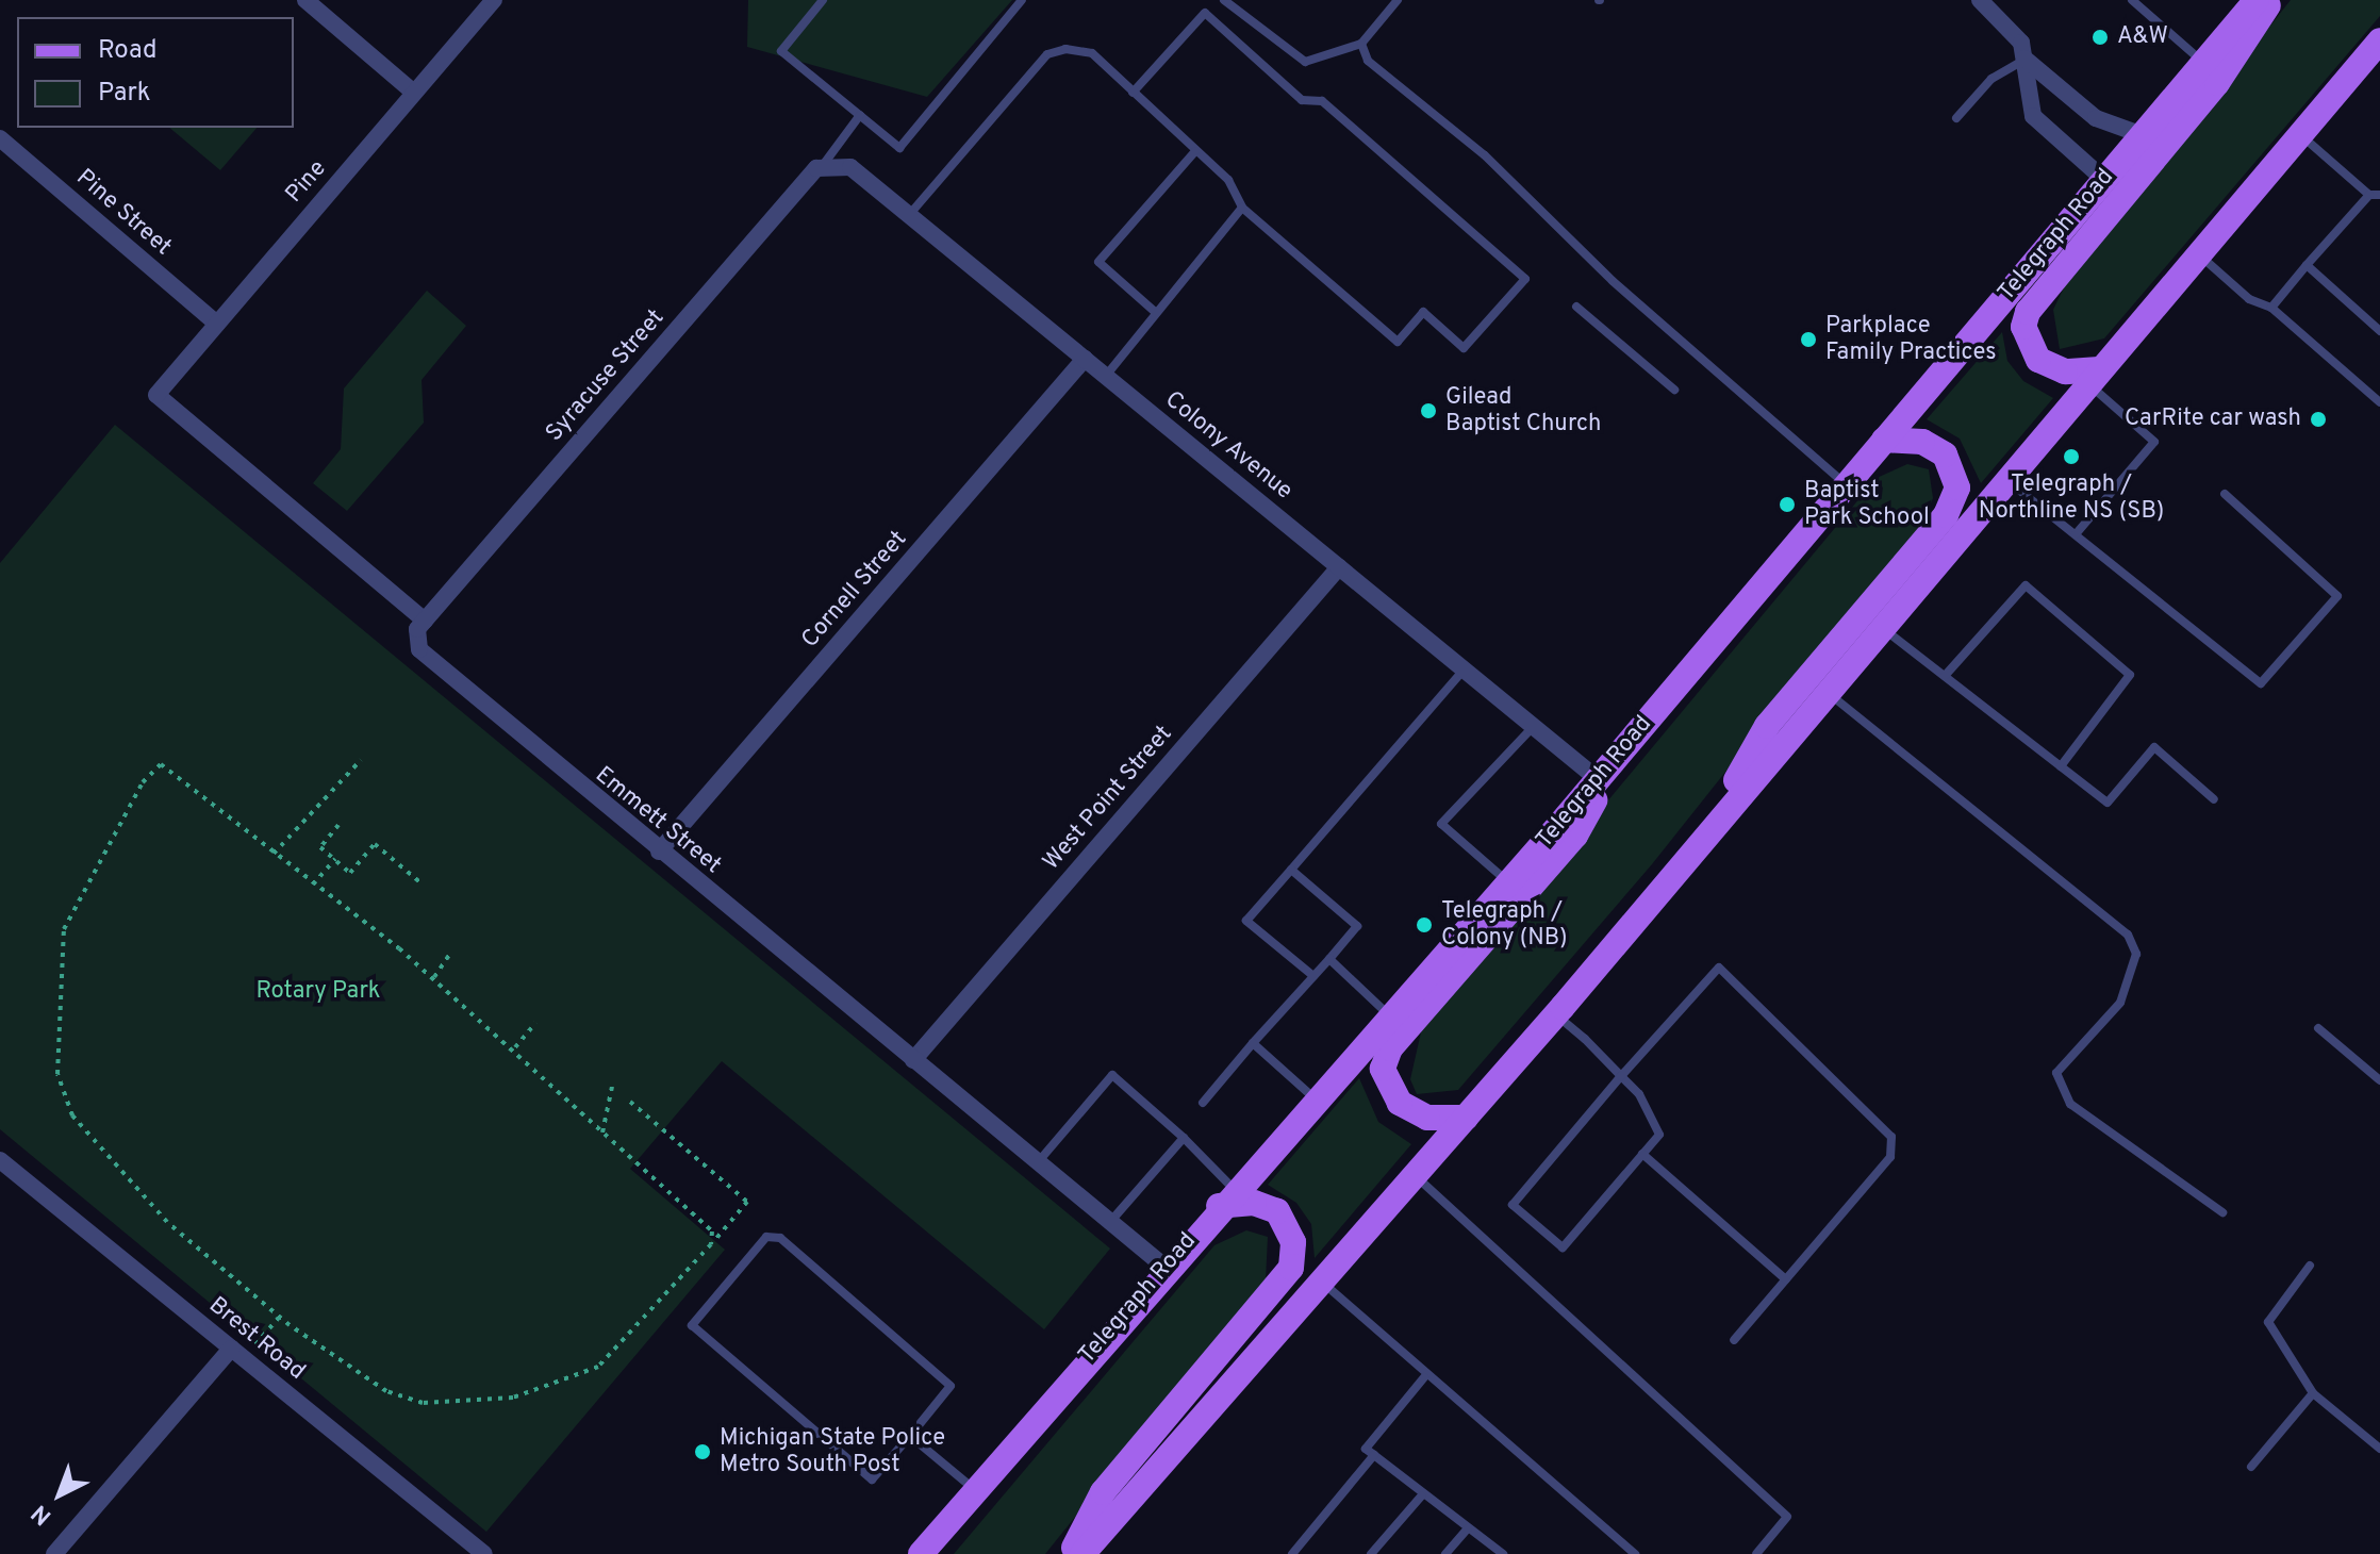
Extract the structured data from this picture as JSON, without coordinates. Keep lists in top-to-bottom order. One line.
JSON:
{"streets":{"main road":["Telegraph Road"],"street":["Pine","Pine Street","Syracuse Street","Colony Avenue","Cornell Street","West Point Street","Emmett Street","Brest Road"]},"crossings":[["Pine","Pine Street"],["Pine","Syracuse Street"],["Pine","Emmett Street"],["Telegraph Road","Colony Avenue"],["Telegraph Road","Emmett Street"],["Syracuse Street","Colony Avenue"],["Syracuse Street","Emmett Street"],["Colony Avenue","Cornell Street"],["Colony Avenue","West Point Street"],["Cornell Street","Emmett Street"],["West Point Street","Emmett Street"]],"parks":["Rotary Park"],"places":["A&W","Parkplace Family Practices","Gilead Baptist Church","CarRite car wash","Telegraph / Northline NS (SB)","Baptist Park School","Telegraph / Colony (NB)","Michigan State Police Metro South Post"],"legend":["Road","Park"],"north":"bottom left"}
